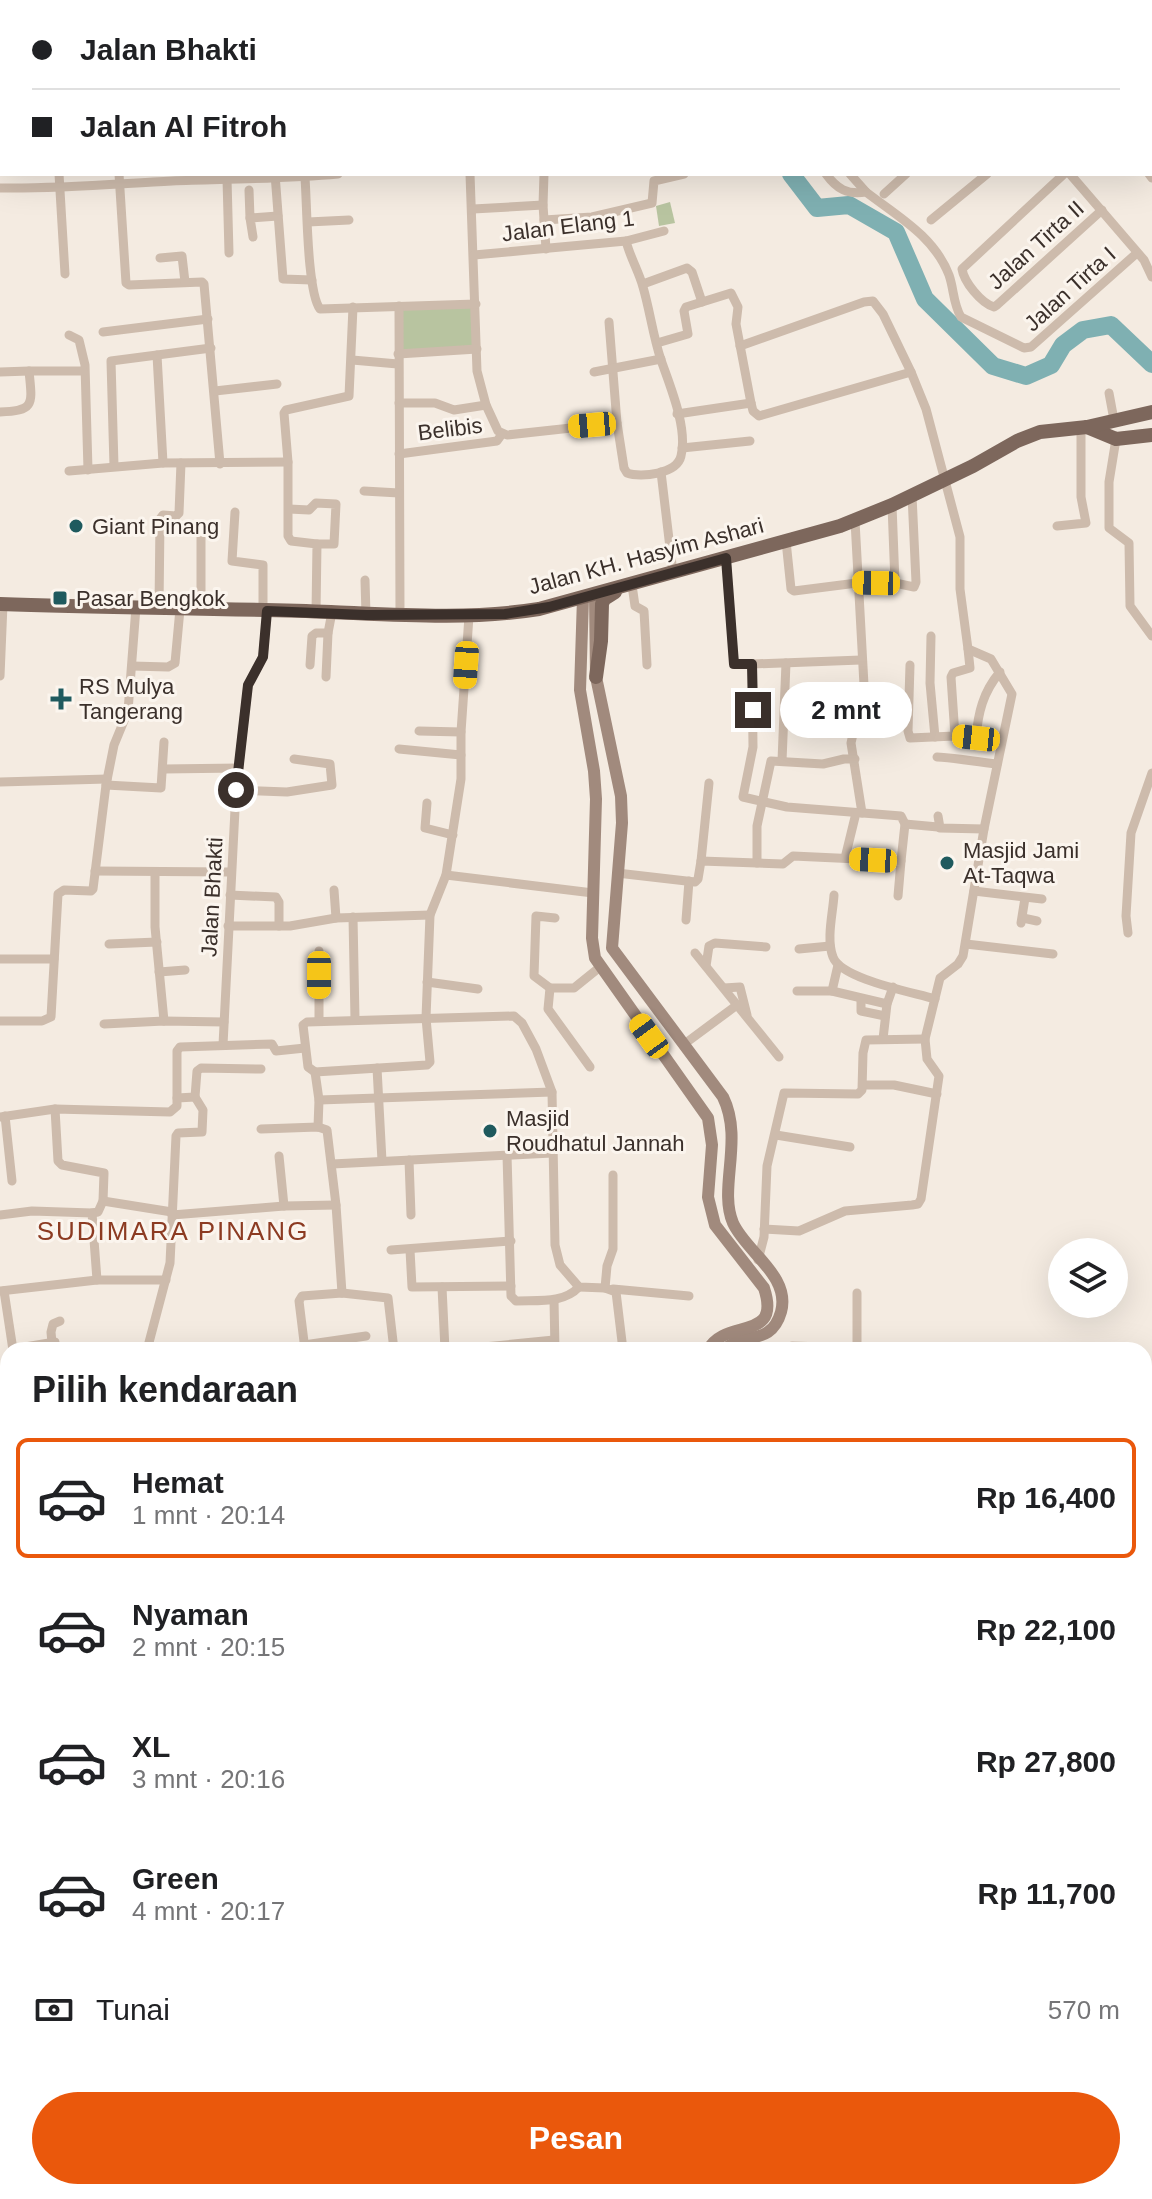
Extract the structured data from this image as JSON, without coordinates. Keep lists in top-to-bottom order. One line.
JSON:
{"streets":{"main road":["Jalan KH. Hasyim Ashari"],"street":["Jalan Elang 1","Jalan Tirta II","Jalan Tirta I","Belibis","Jalan Bhakti"]},"crossings":[["Jalan KH. Hasyim Ashari","Jalan Bhakti"]],"districts":["SUDIMARA PINANG"],"places":{"other":["Giant Pinang","Masjid Jami At-Taqwa","Masjid Roudhatul Jannah"],"transit":["Pasar Bengkok"],"health":["RS Mulya Tangerang"]},"page":{"banner":["Jalan Bhakti","Jalan Al Fitroh"],"bubble":"2 mnt","heading":"Pilih kendaraan","list":[{"name":"Hemat","note":"1 mnt · 20:14","value":"Rp 16,400"},{"name":"Nyaman","note":"2 mnt · 20:15","value":"Rp 22,100"},{"name":"XL","note":"3 mnt · 20:16","value":"Rp 27,800"},{"name":"Green","note":"4 mnt · 20:17","value":"Rp 11,700"}],"pay":["Tunai","570 m"],"buttons":"Pesan"}}
